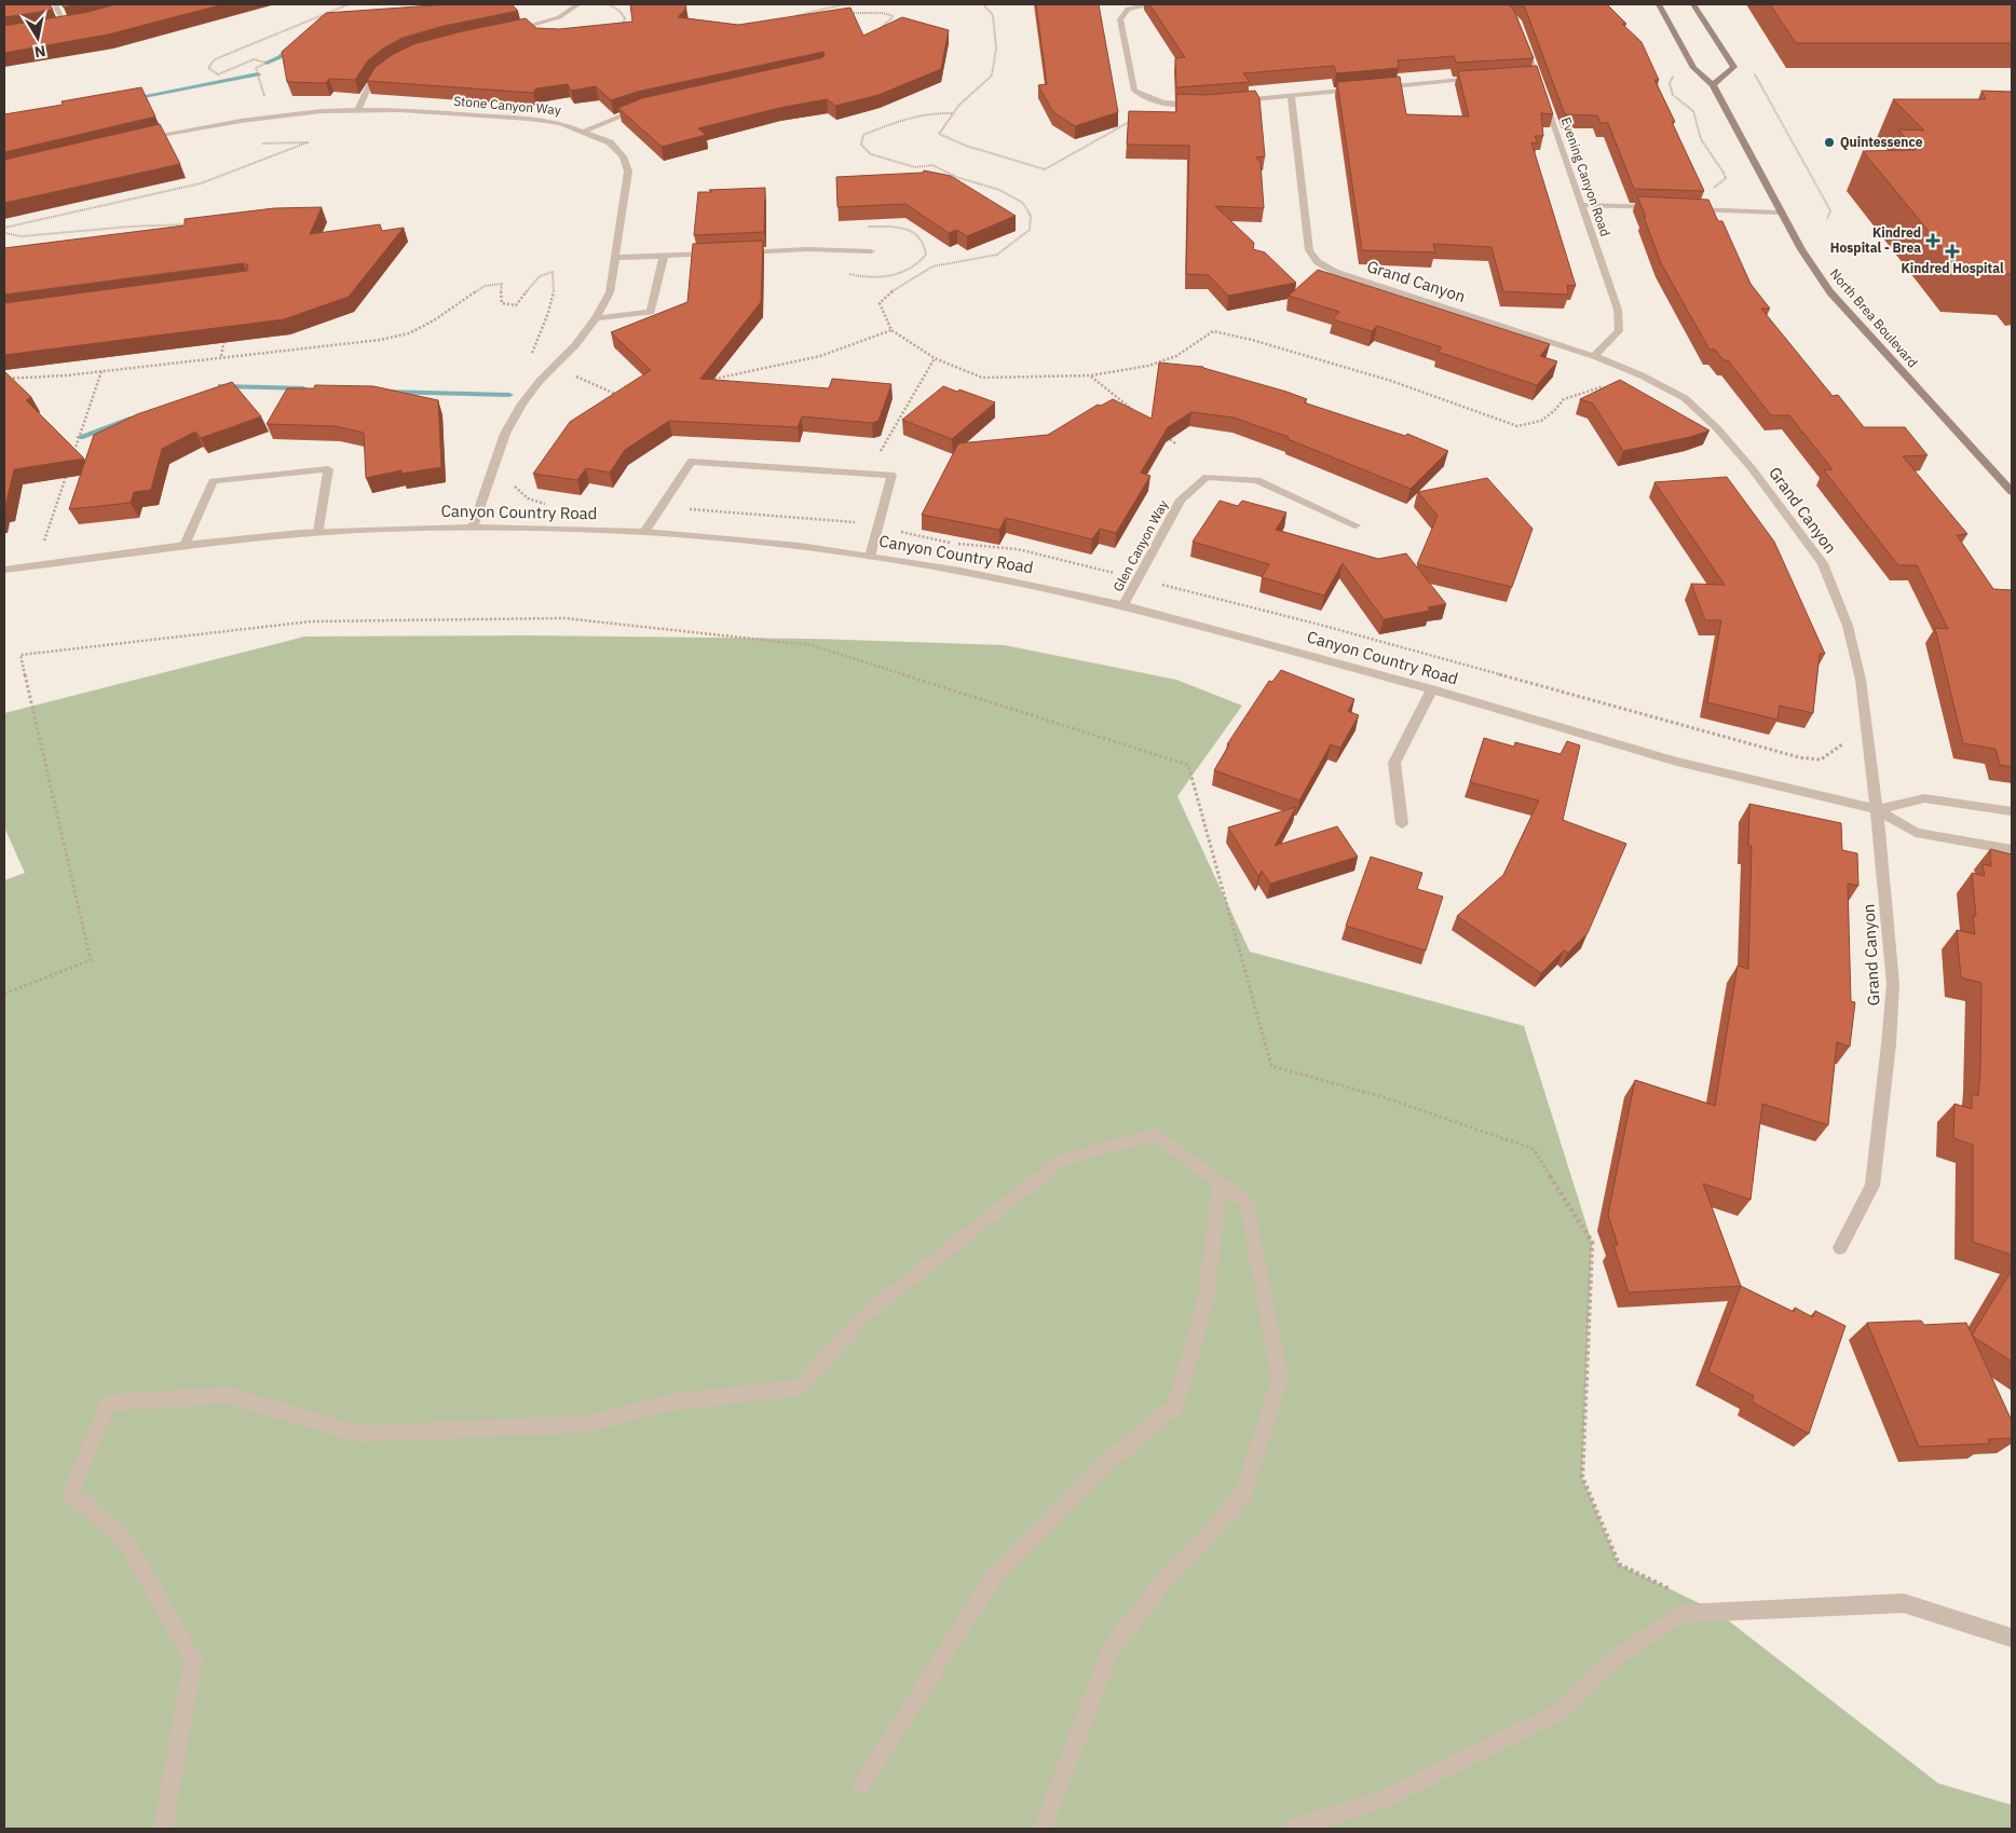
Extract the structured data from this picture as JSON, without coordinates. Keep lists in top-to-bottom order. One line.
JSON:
{"streets":{"main road":["North Brea Boulevard"],"street":["Stone Canyon Way","Evening Canyon Road","Grand Canyon","Canyon Country Road","Glen Canyon Way"]},"crossings":[["Stone Canyon Way","Canyon Country Road"],["Evening Canyon Road","Grand Canyon"],["Grand Canyon","Canyon Country Road"],["Canyon Country Road","Glen Canyon Way"]],"places":{"other":["Quintessence"],"health":["Kindred Hospital - Brea","Kindred Hospital"]},"north":"bottom"}
